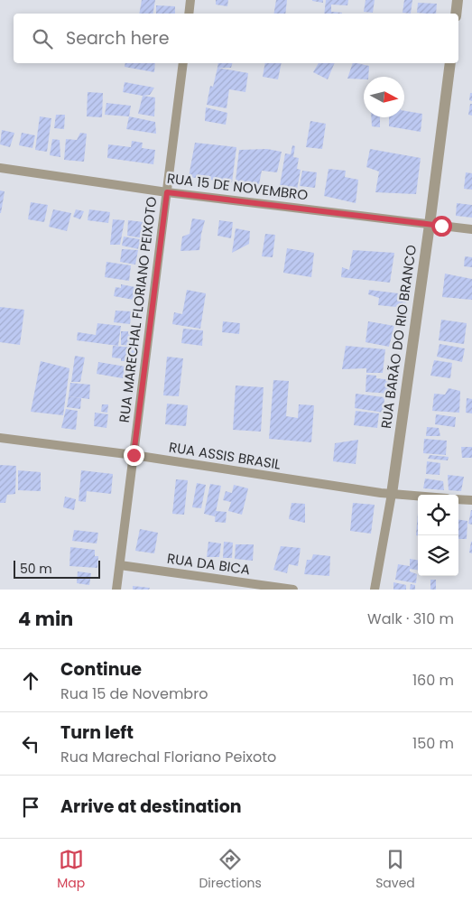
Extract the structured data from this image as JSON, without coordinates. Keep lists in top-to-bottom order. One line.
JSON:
{"streets":{"street":["RUA 15 DE NOVEMBRO","RUA MARECHAL FLORIANO PEIXOTO","RUA BARÃO DO RIO BRANCO","RUA ASSIS BRASIL","RUA DA BICA"]},"crossings":[["RUA 15 DE NOVEMBRO","RUA MARECHAL FLORIANO PEIXOTO"],["RUA 15 DE NOVEMBRO","RUA BARÃO DO RIO BRANCO"],["RUA MARECHAL FLORIANO PEIXOTO","RUA ASSIS BRASIL"],["RUA MARECHAL FLORIANO PEIXOTO","RUA DA BICA"],["RUA BARÃO DO RIO BRANCO","RUA ASSIS BRASIL"]],"scale_bar":"50 m","north":"right","page":{"search":"Search here","scale":"50 m","heading":["4 min","Walk · 310 m"],"list":[["Continue","Rua 15 de Novembro","160 m"],["Turn left","Rua Marechal Floriano Peixoto","150 m"],"Arrive at destination"],"nav":["Map","Directions","Saved"]}}
